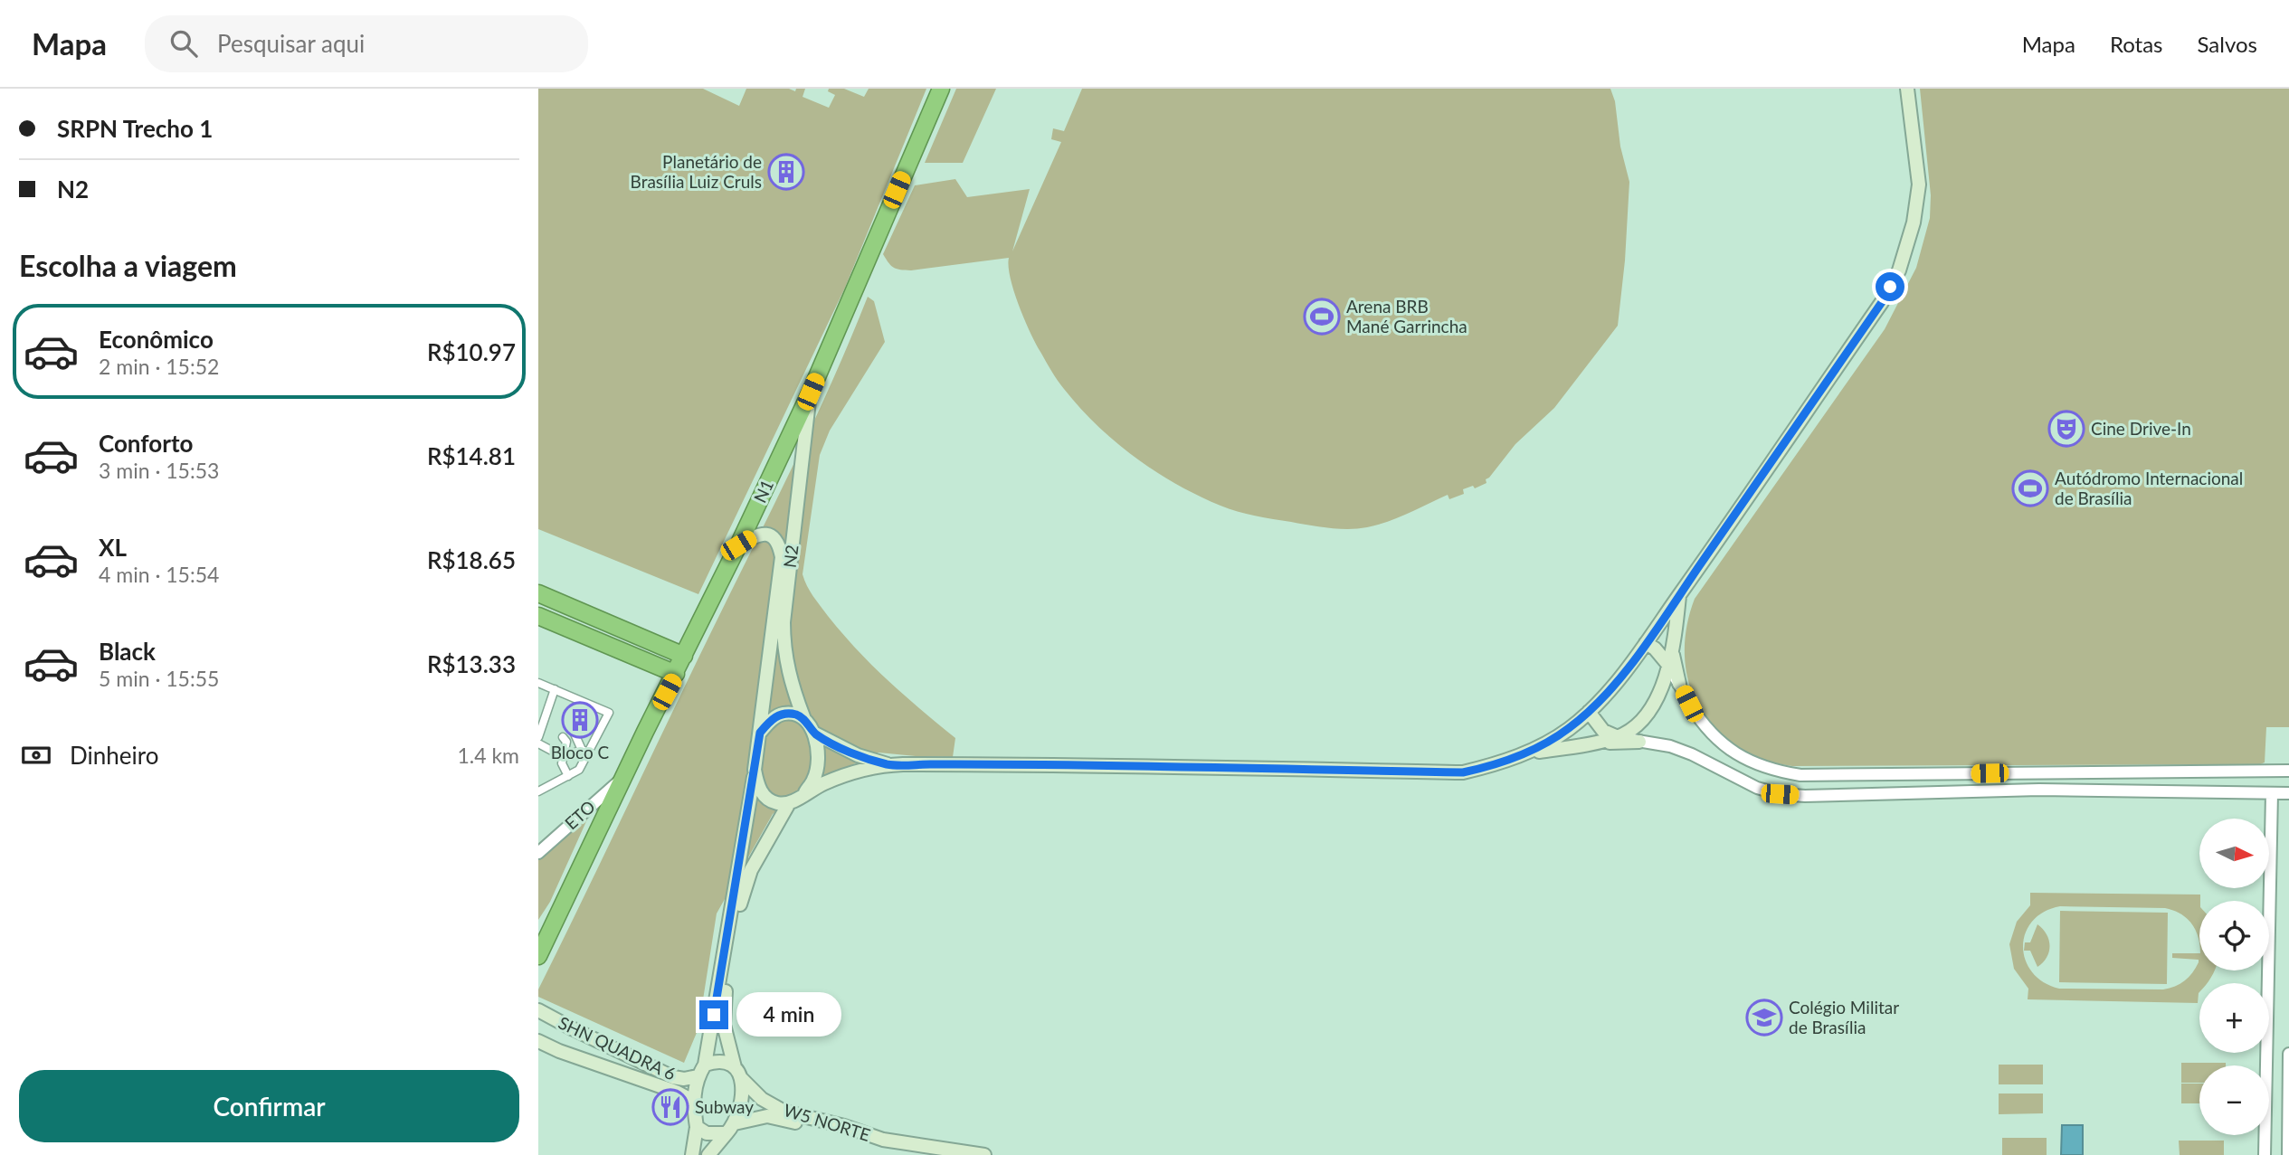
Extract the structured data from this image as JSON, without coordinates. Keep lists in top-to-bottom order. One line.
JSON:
{"streets":{"highway":["N1"],"main road":["N2","SHN QUADRA 6","W5 NORTE"],"street":["ETO"]},"crossings":[["N1","N2"],["N1","ETO"],["SHN QUADRA 6","W5 NORTE"]],"places":{"building":["Planetário de Brasília Luiz Cruls","Bloco C"],"sports":["Arena BRB Mané Garrincha","Autódromo Internacional de Brasília"],"theatre":["Cine Drive-In"],"school or university":["Colégio Militar de Brasília"],"restaurant":["Subway"]},"north":"right","page":{"header":"Mapa","search":"Pesquisar aqui","nav":["Mapa","Rotas","Salvos"],"banner":["SRPN Trecho 1","N2"],"heading":"Escolha a viagem","list":[{"name":"Econômico","note":"2 min · 15:52","value":"R$10.97"},{"name":"Conforto","note":"3 min · 15:53","value":"R$14.81"},{"name":"XL","note":"4 min · 15:54","value":"R$18.65"},{"name":"Black","note":"5 min · 15:55","value":"R$13.33"}],"pay":["Dinheiro","1.4 km"],"map_buttons":["+","−"],"bubble":"4 min","buttons":"Confirmar"}}
